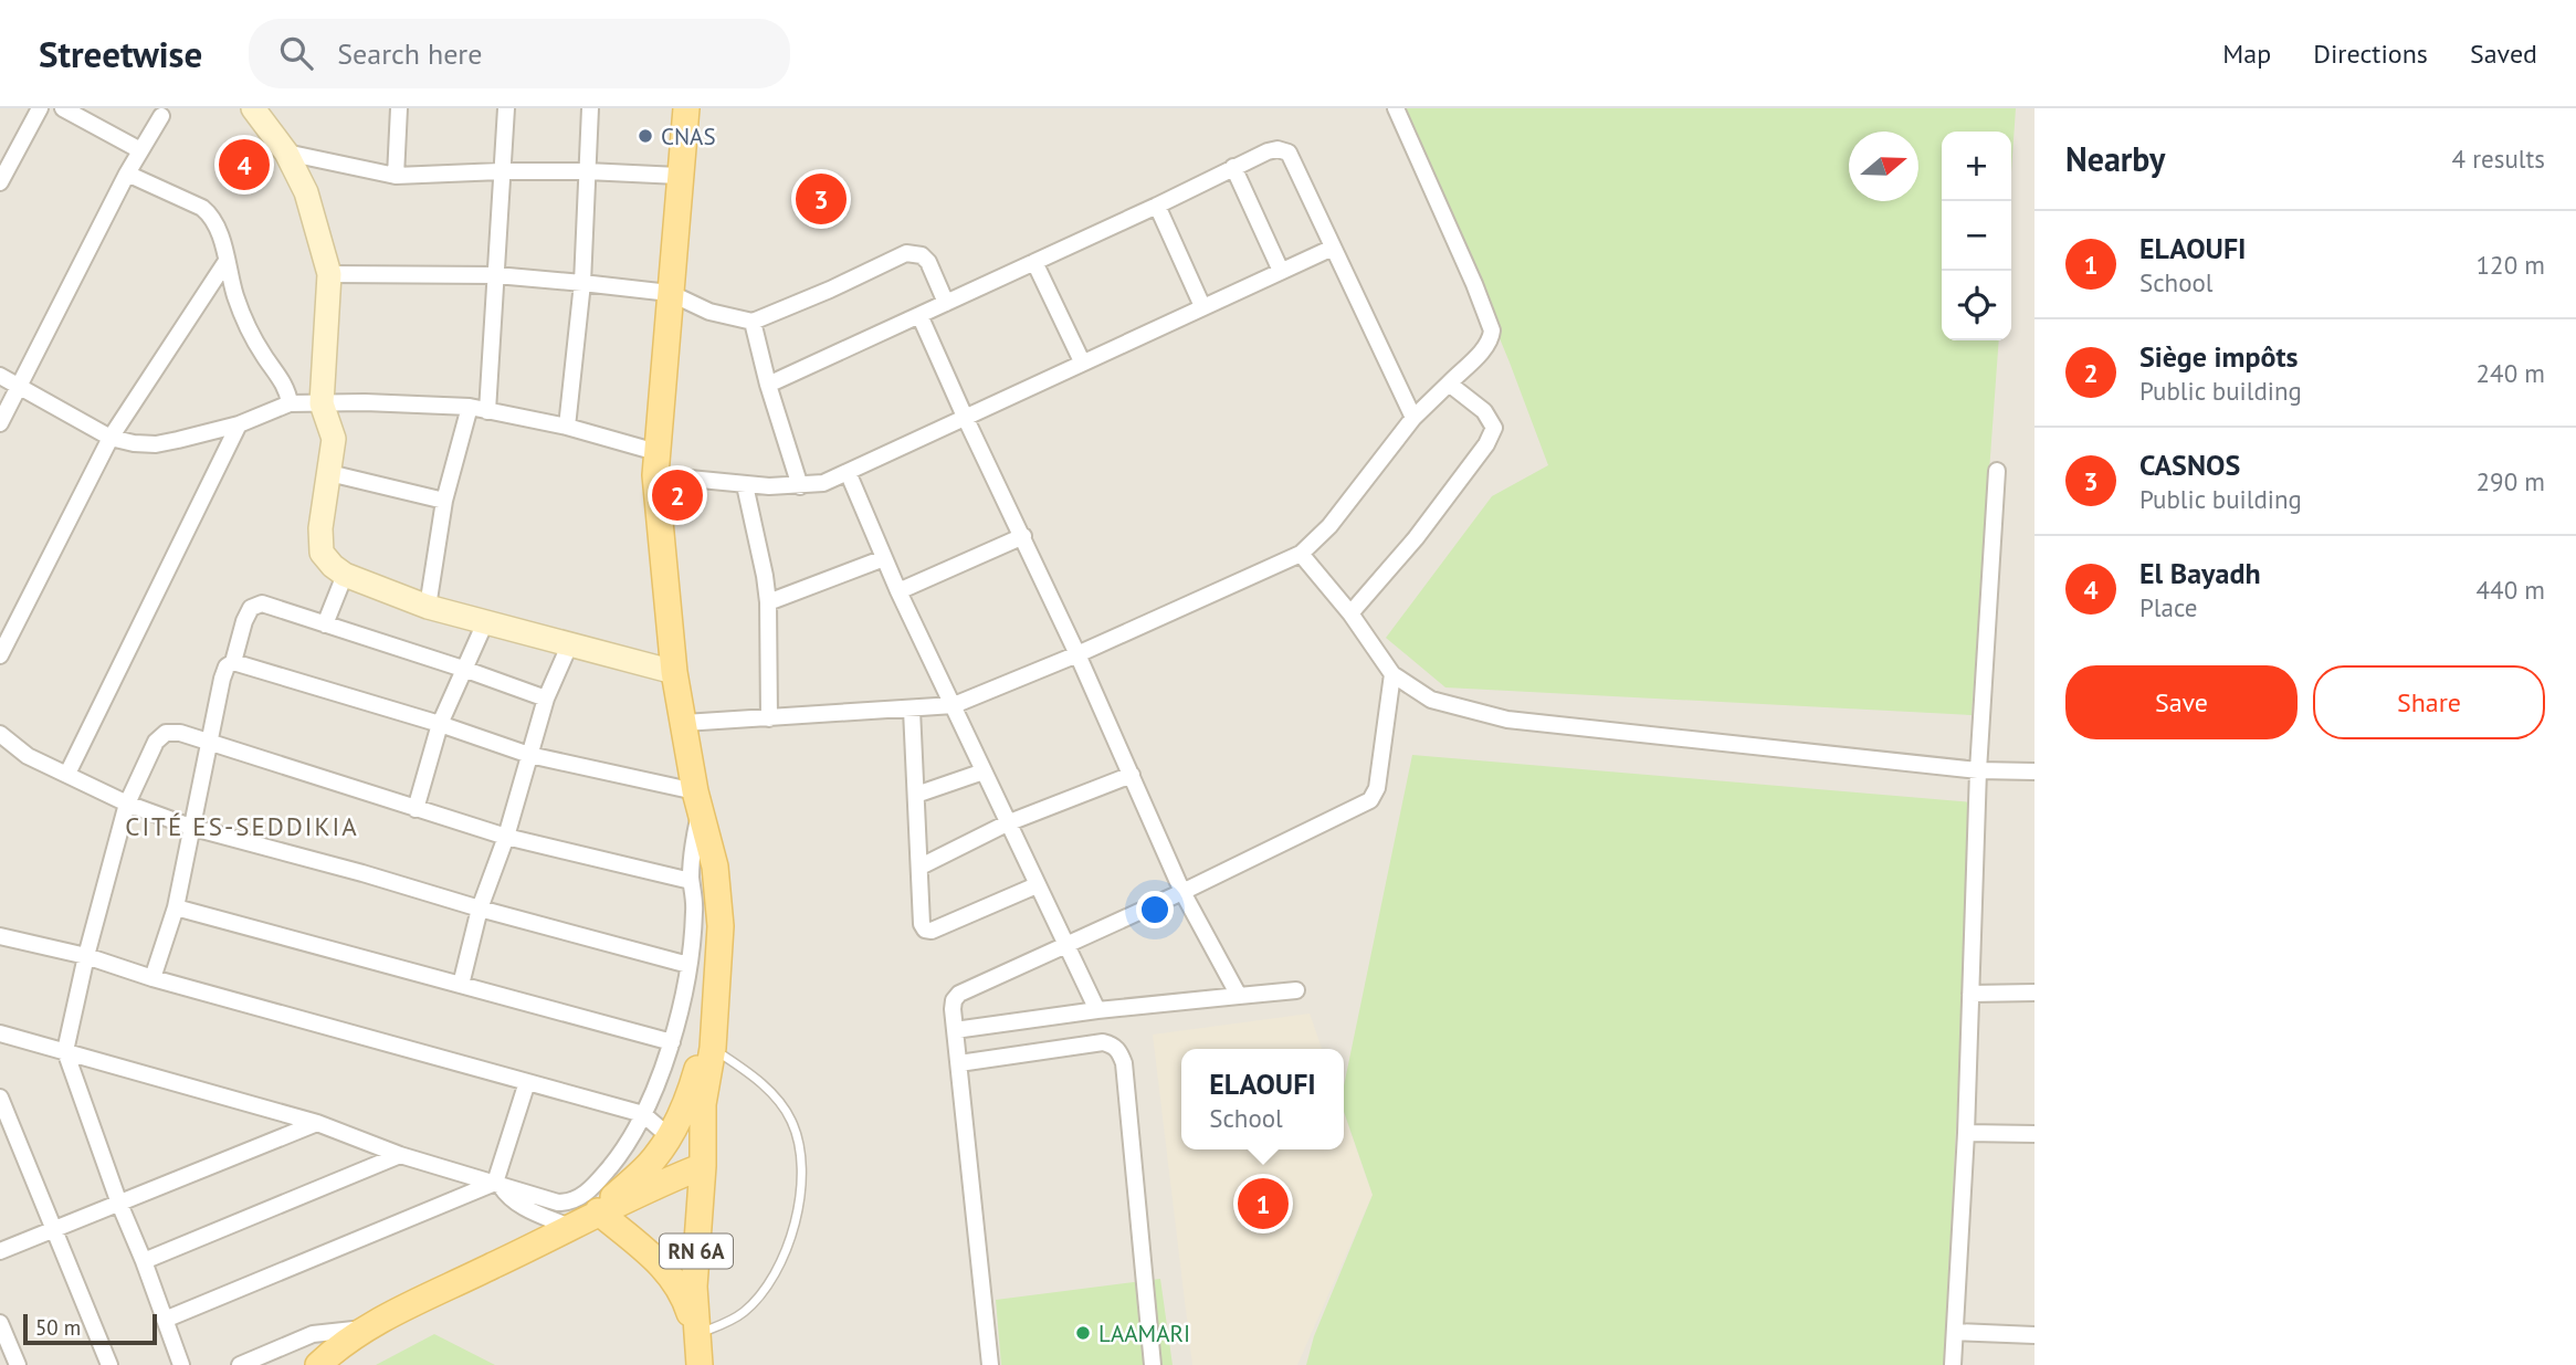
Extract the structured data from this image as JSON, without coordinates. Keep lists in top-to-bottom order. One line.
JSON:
{"streets":{"main road":["RN 6A"]},"districts":["CITÉ ES-SEDDIKIA"],"places":["CNAS","LAAMARI"],"scale_bar":"50 m","north":"right","page":{"header":"Streetwise","search":"Search here","nav":["Map","Directions","Saved"],"heading":["Nearby","4 results"],"map_buttons":["+","−"],"pins":["4","3","2","1"],"list":[{"mark":"1","name":"ELAOUFI","note":"School","value":"120 m"},{"mark":"2","name":"Siège impôts","note":"Public building","value":"240 m"},{"mark":"3","name":"CASNOS","note":"Public building","value":"290 m"},{"mark":"4","name":"El Bayadh","note":"Place","value":"440 m"}],"buttons":["Save","Share"],"popup":["ELAOUFI","School"],"scale":"50 m"}}
